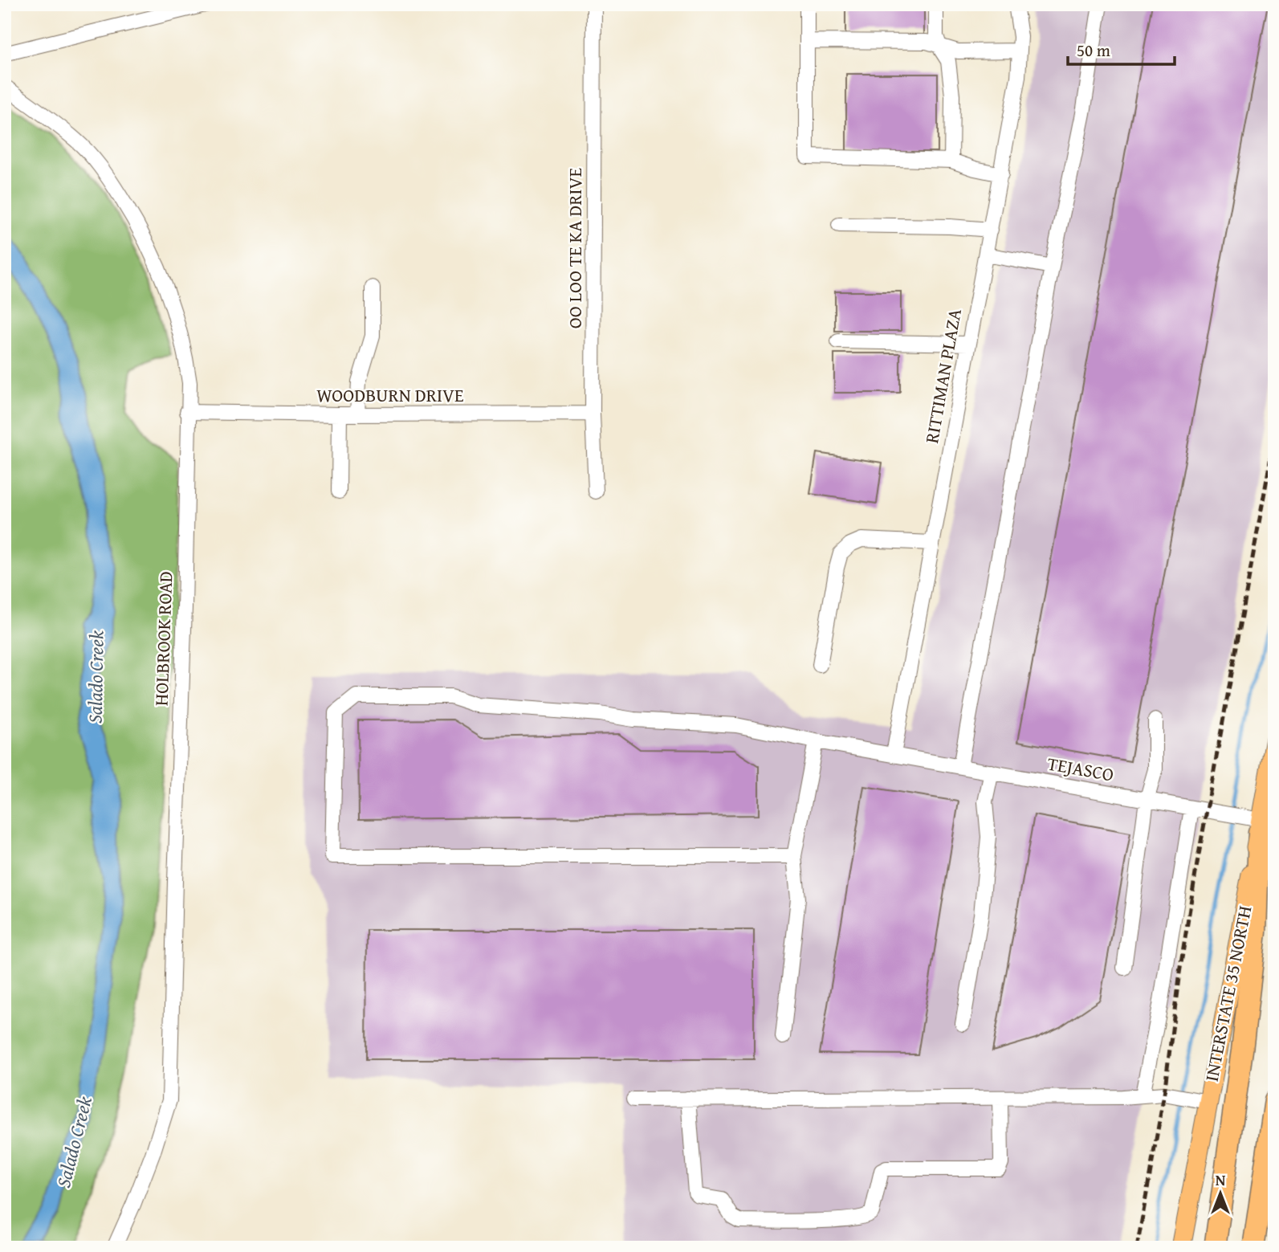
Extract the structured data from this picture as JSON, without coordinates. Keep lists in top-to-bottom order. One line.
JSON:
{"streets":{"main road":["INTERSTATE 35 NORTH"],"street":["OO LOO TE KA DRIVE","RITTIMAN PLAZA","WOODBURN DRIVE","HOLBROOK ROAD","TEJASCO"]},"crossings":[["OO LOO TE KA DRIVE","WOODBURN DRIVE"],["RITTIMAN PLAZA","TEJASCO"],["WOODBURN DRIVE","HOLBROOK ROAD"],["TEJASCO","INTERSTATE 35 NORTH"]],"water":["Salado Creek"],"scale_bar":"50 m","north":"top"}
